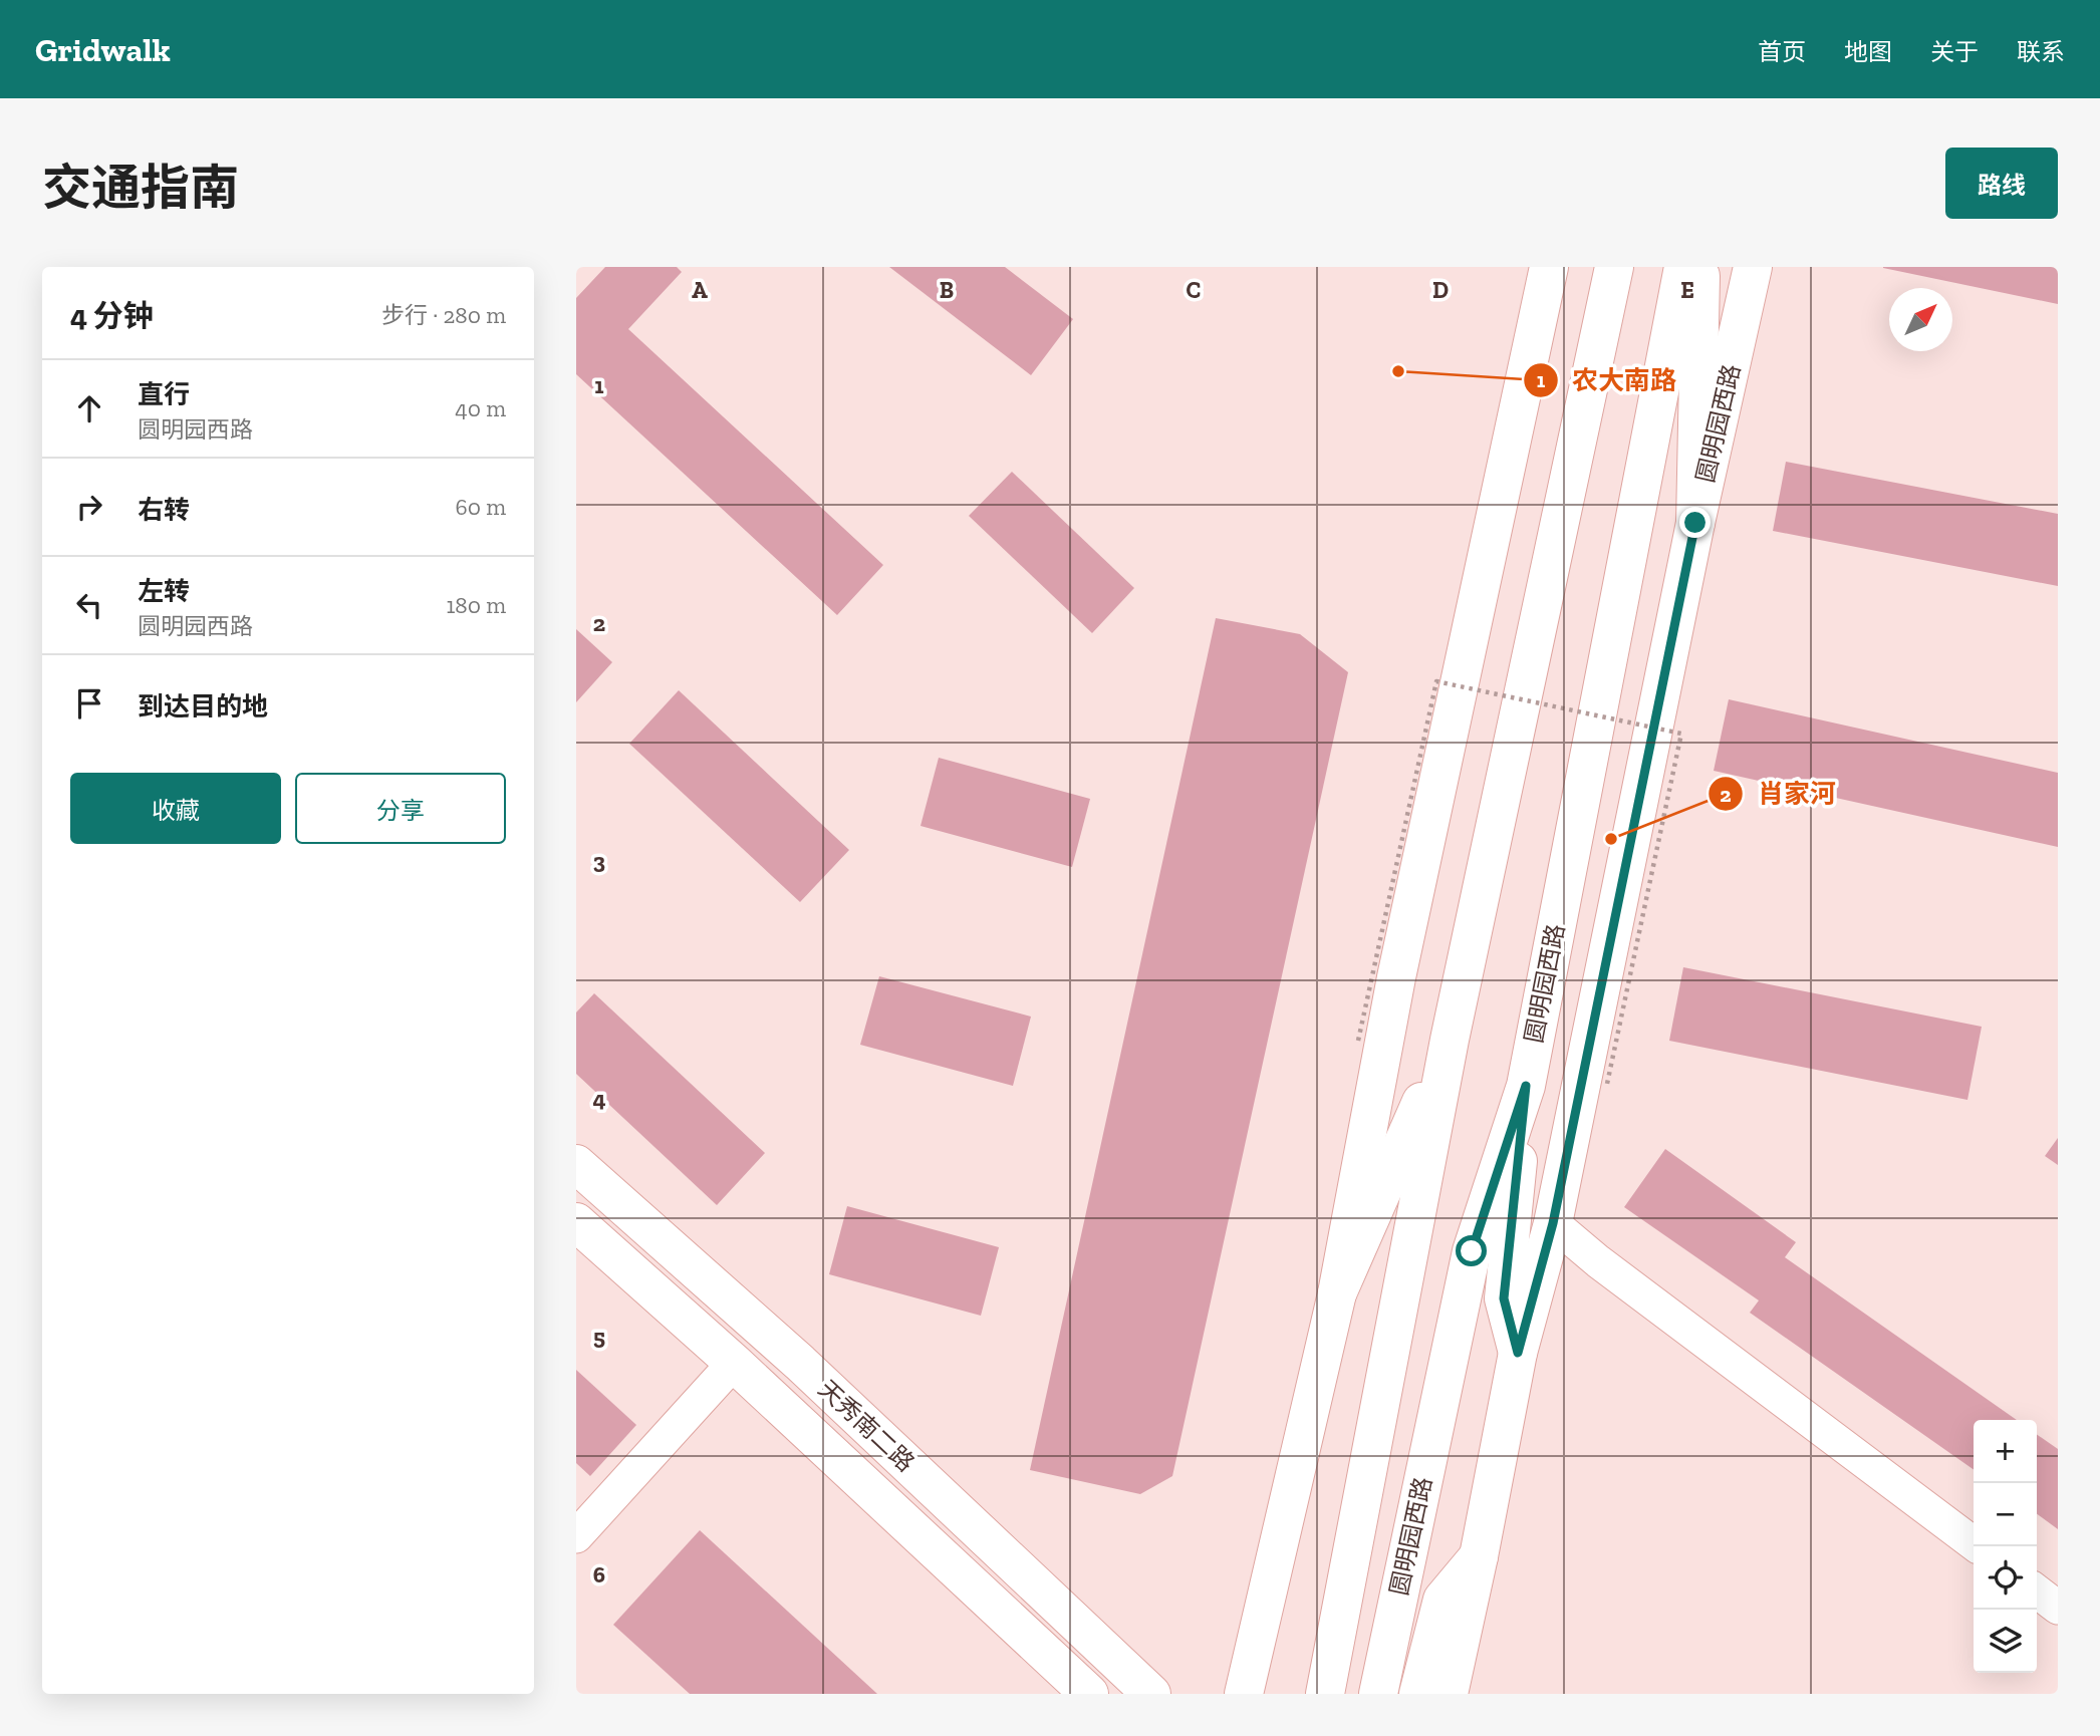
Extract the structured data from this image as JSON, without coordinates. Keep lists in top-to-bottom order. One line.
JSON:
{"streets":{"street":["圆明园西路","天秀南二路"]},"places":["农大南路","肖家河"],"north":"top right","page":{"header":"Gridwalk","nav":["首页","地图","关于","联系"],"title":"交通指南","buttons":["路线",["收藏","分享"]],"heading":["4 分钟","步行 · 280 m"],"list":[["直行","圆明园西路","40 m"],["右转","60 m"],["左转","圆明园西路","180 m"],"到达目的地"],"map_buttons":["+","−"]},"grid":{"columns":["A","B","C","D","E"],"rows":["1","2","3","4","5","6"]}}
